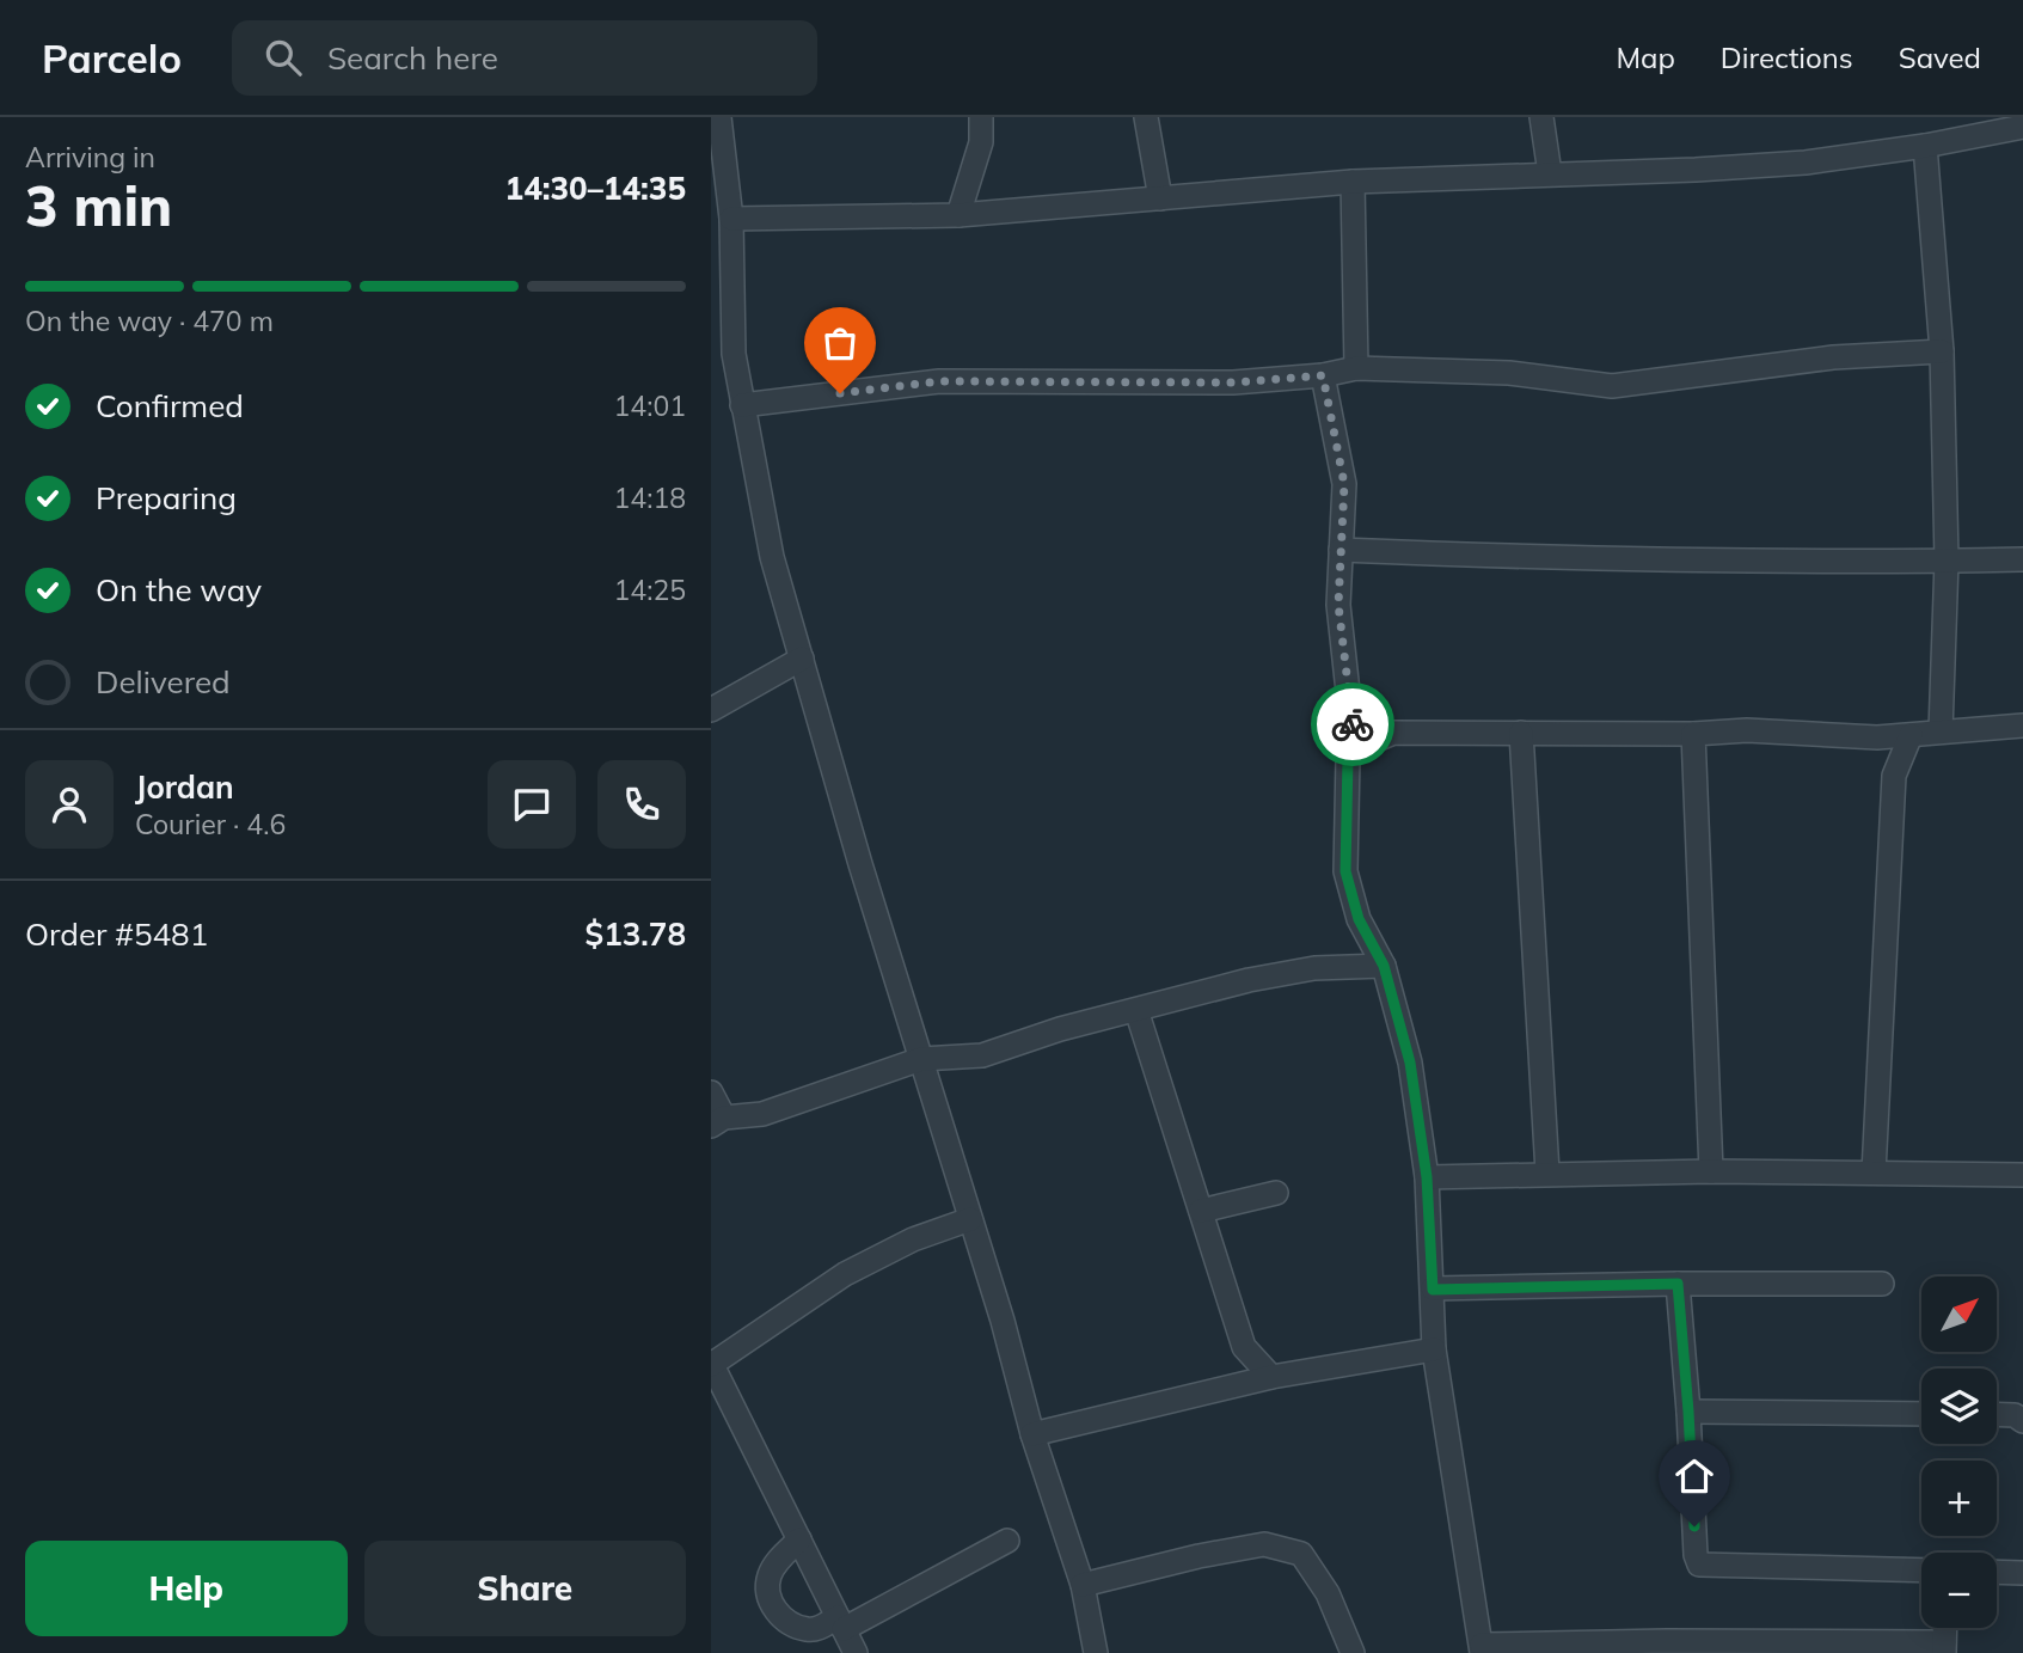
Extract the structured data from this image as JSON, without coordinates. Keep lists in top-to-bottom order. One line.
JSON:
{"north":"top right","page":{"header":"Parcelo","search":"Search here","nav":["Map","Directions","Saved"],"heading":["3 min","Arriving in","14:30–14:35"],"panel":["Jordan","Courier · 4.6","Order #5481","$13.78"],"bar":"On the way · 470 m","list":[["Confirmed","14:01"],["Preparing","14:18"],["On the way","14:25"],"Delivered"],"map_buttons":["+","−"],"buttons":["Help","Share"]}}
